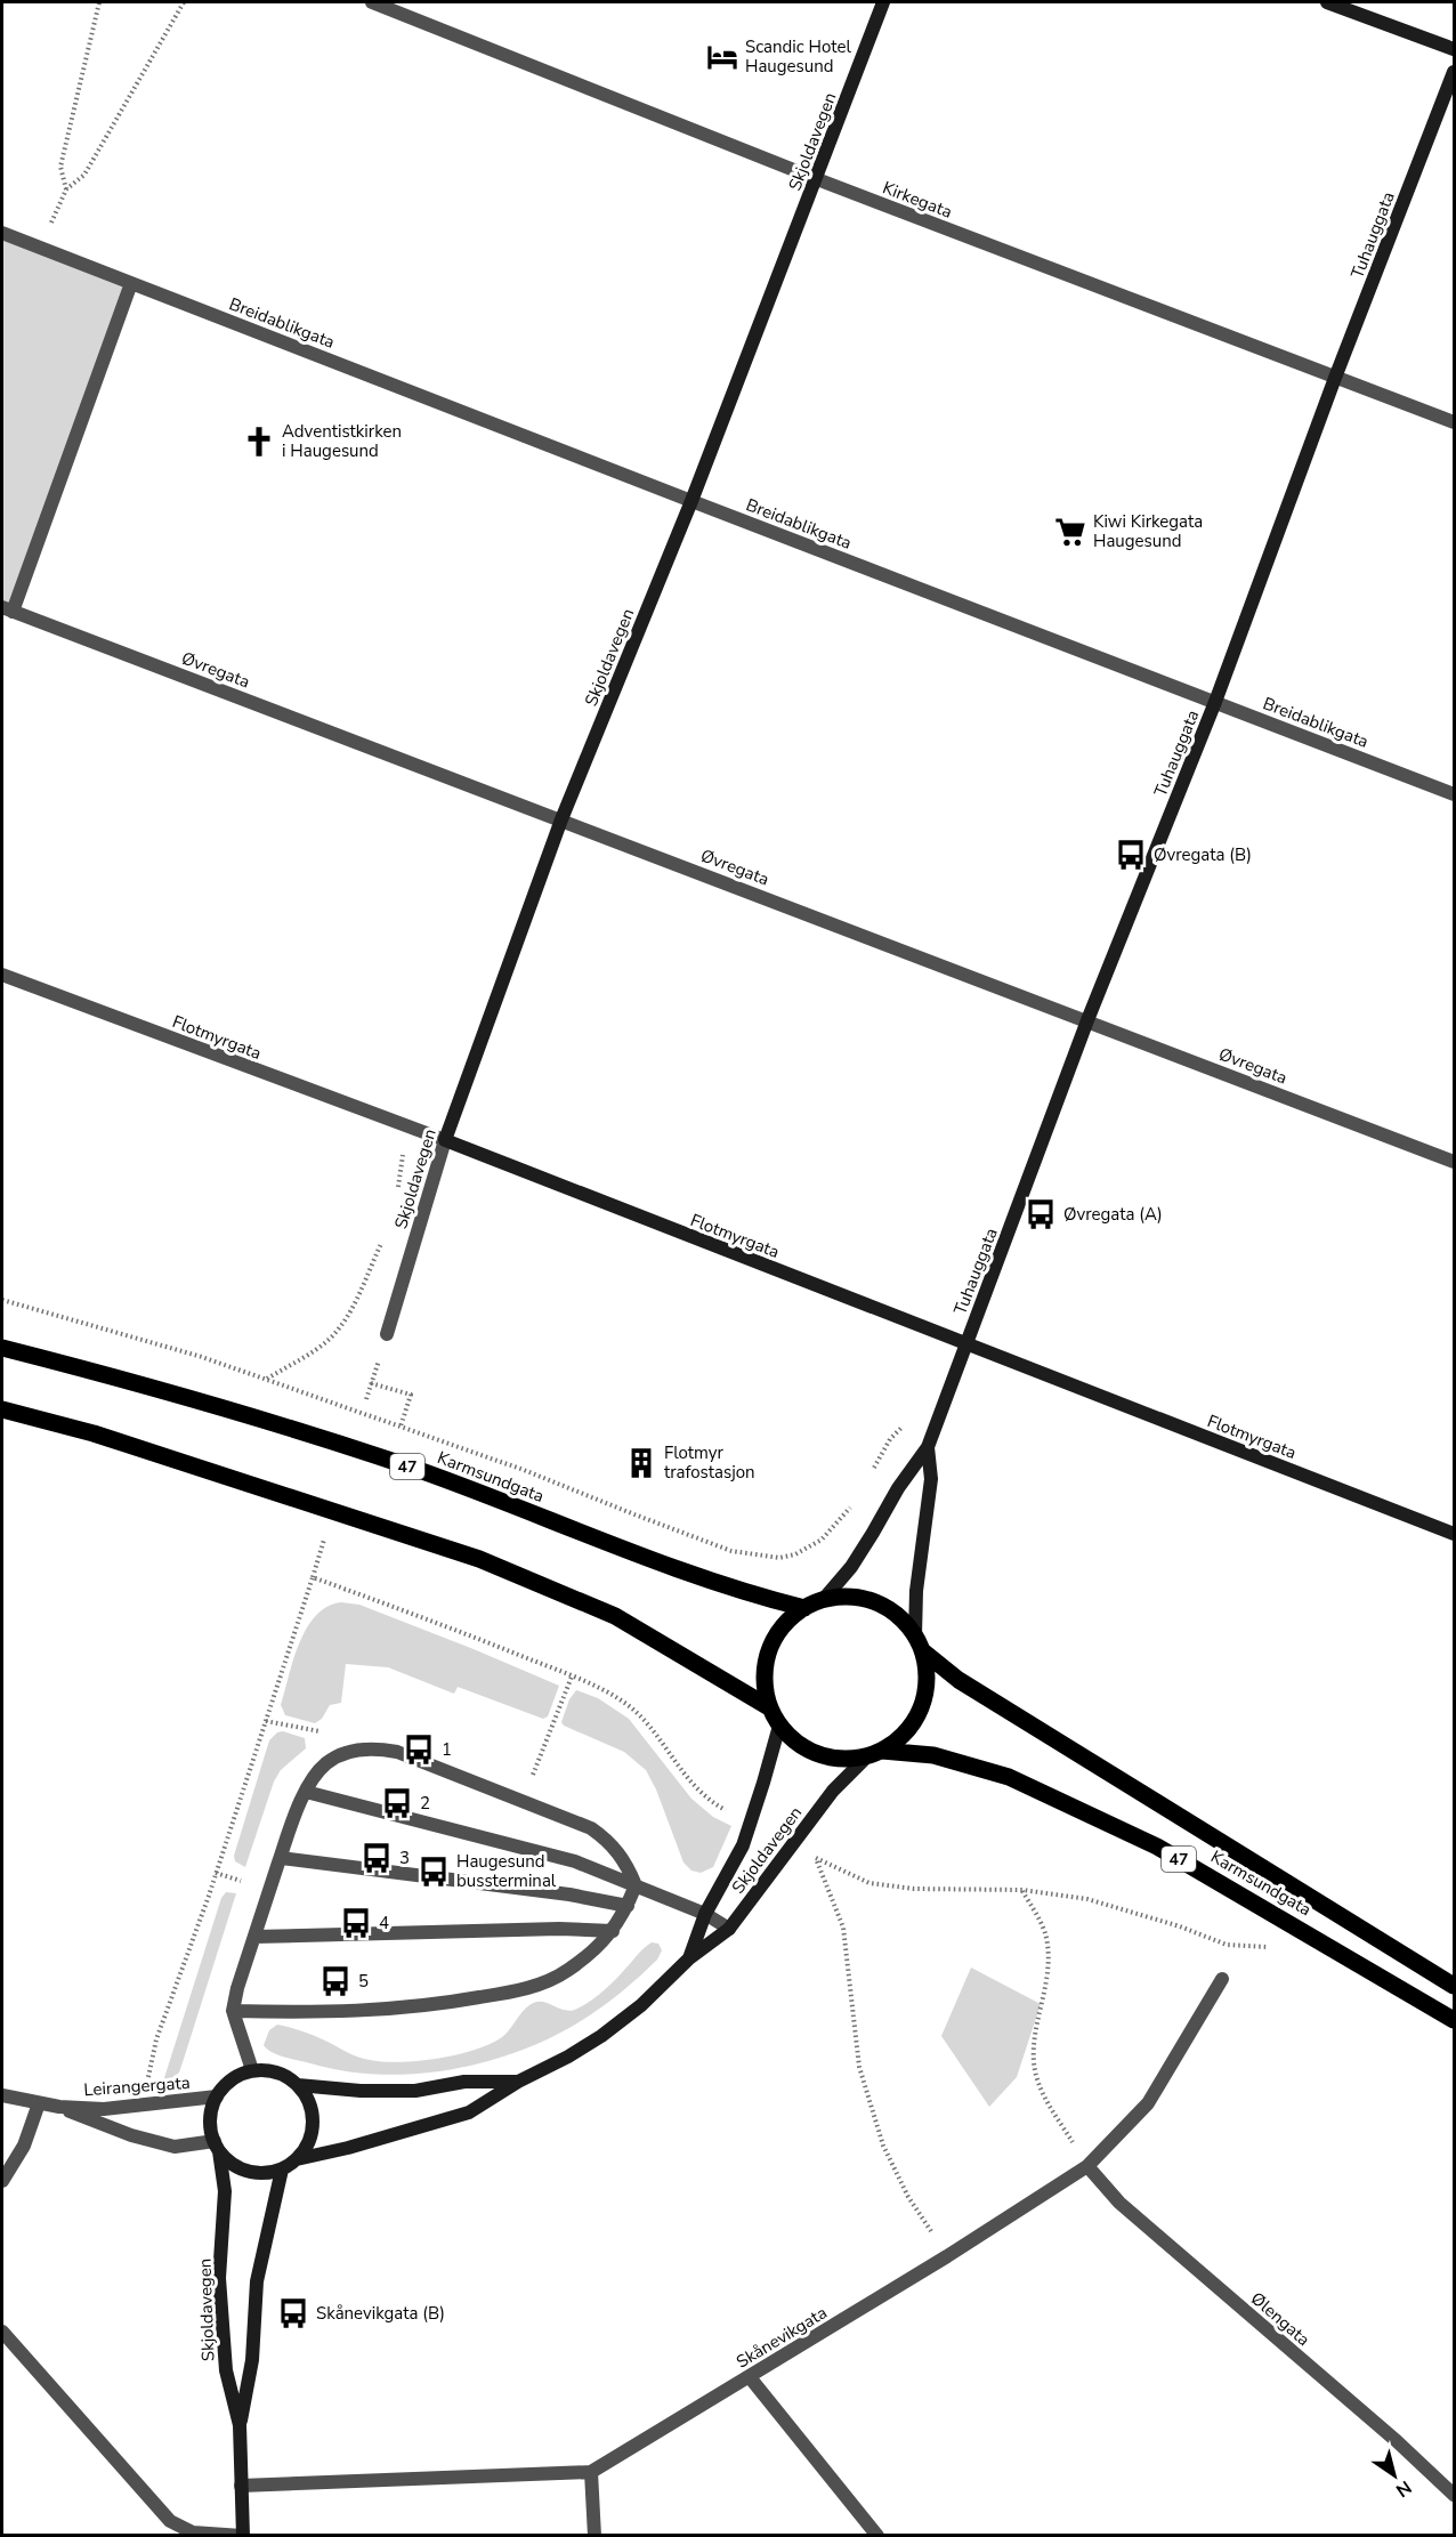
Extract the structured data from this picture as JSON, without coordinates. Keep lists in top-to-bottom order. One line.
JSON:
{"streets":{"main road":["Skjoldavegen","Tuhauggata","Flotmyrgata","47","Karmsundgata"],"street":["Kirkegata","Breidablikgata","Øvregata","Leirangergata","Ølengata","Skånevikgata"]},"crossings":[["Skjoldavegen","Kirkegata"],["Skjoldavegen","Tuhauggata"],["Skjoldavegen","Breidablikgata"],["Skjoldavegen","Øvregata"],["Skjoldavegen","Flotmyrgata"],["Skjoldavegen","47"],["Skjoldavegen","Karmsundgata"],["Skjoldavegen","Leirangergata"],["Skjoldavegen","Skånevikgata"],["Kirkegata","Tuhauggata"],["Tuhauggata","Breidablikgata"],["Tuhauggata","Øvregata"],["Tuhauggata","Flotmyrgata"],["Tuhauggata","47"],["Tuhauggata","Karmsundgata"],["47","Karmsundgata"],["Ølengata","Skånevikgata"]],"places":{"hotel":["Scandic Hotel Haugesund"],"church":["Adventistkirken i Haugesund"],"supermarket":["Kiwi Kirkegata Haugesund"],"bus stop":["Øvregata (B)","Øvregata (A)","1","2","3","Haugesund bussterminal","4","5","Skånevikgata (B)"],"building":["Flotmyr trafostasjon"]},"north":"bottom right"}
